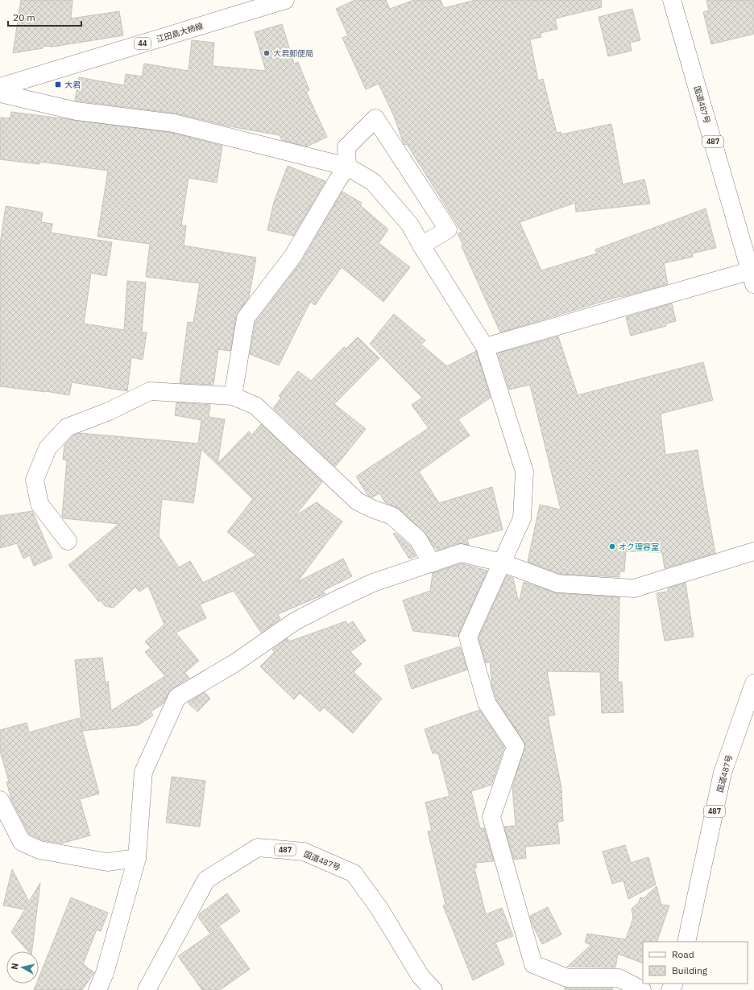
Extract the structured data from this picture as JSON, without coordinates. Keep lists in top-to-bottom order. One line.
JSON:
{"streets":{"main road":["江田島大柿線","44","国道487号","487"]},"places":{"other":["大君郵便局","オク理容室"],"transit":["大君"]},"legend":["Road","Building"],"scale_bar":"20 m","north":"left"}
